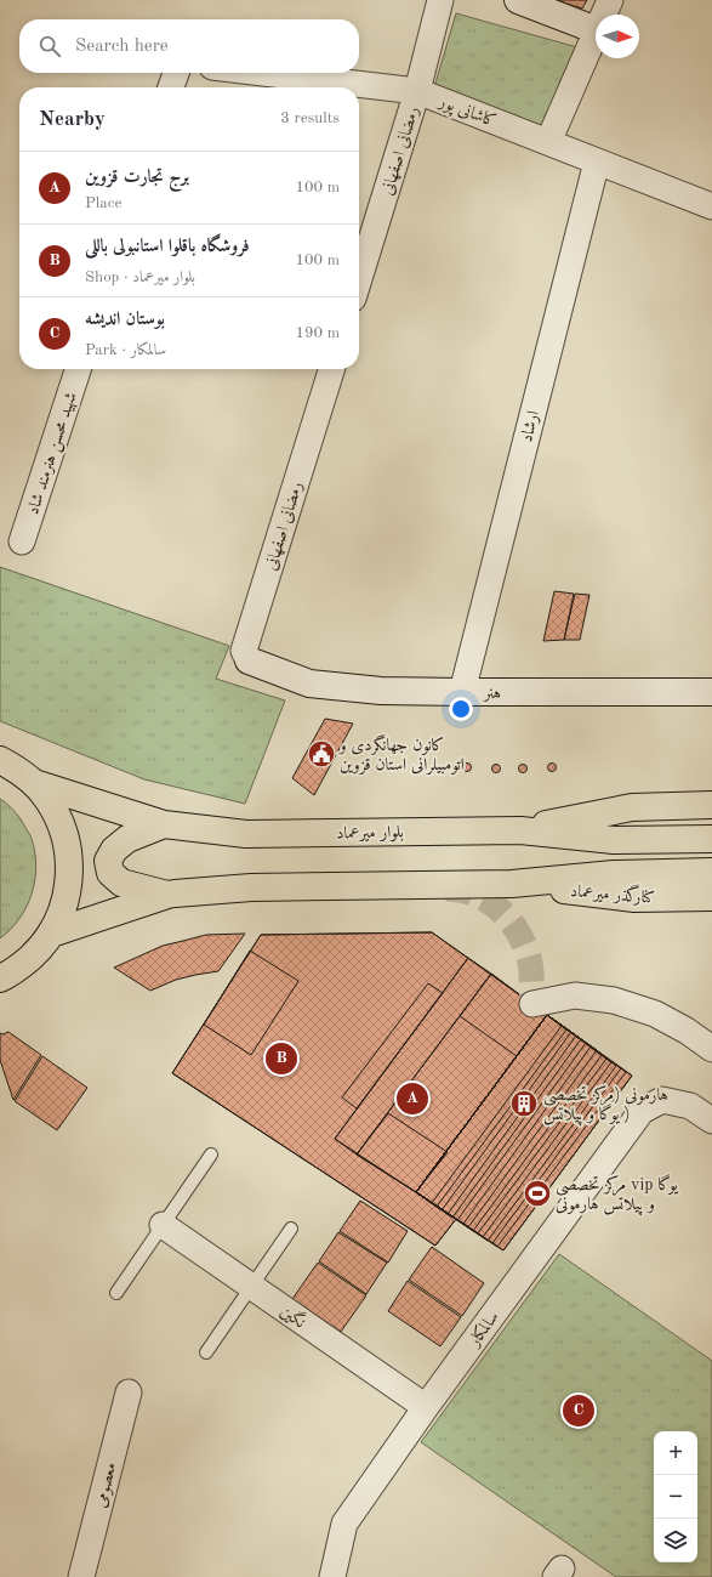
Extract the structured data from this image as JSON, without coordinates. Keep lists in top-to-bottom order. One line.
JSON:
{"streets":{"main road":["بلوار میرعماد","کنارگذر میرعماد"],"street":["کاشانی پور","رمضانی اصفهانی","ارشاد","شهید محسن هنرمند شاد","هنر","نگین","سالمکار","معصومی"]},"crossings":[["کاشانی پور","رمضانی اصفهانی"],["کاشانی پور","ارشاد"],["رمضانی اصفهانی","هنر"],["ارشاد","هنر"],["نگین","سالمکار"]],"places":{"public building":["کانون جهانگردی و اتومبیلرانی استان قزوین"],"building":["هارمونی (مرکز تخصصی یوگا و پیلاتس )"],"sports":["مرکز تخصصی vip یوگا و پیلاتس هارمونی"]},"north":"right","page":{"search":"Search here","heading":["Nearby","3 results"],"list":[{"mark":"A","name":"برج تجارت قزوین","note":"Place","value":"100 m"},{"mark":"B","name":"فروشگاه باقلوا استانبولی باللی","note":"Shop · بلوار میرعماد","value":"100 m"},{"mark":"C","name":"بوستان اندیشه","note":"Park · سالمکار","value":"190 m"}],"pins":["B","A","C"],"map_buttons":["+","−"]}}
